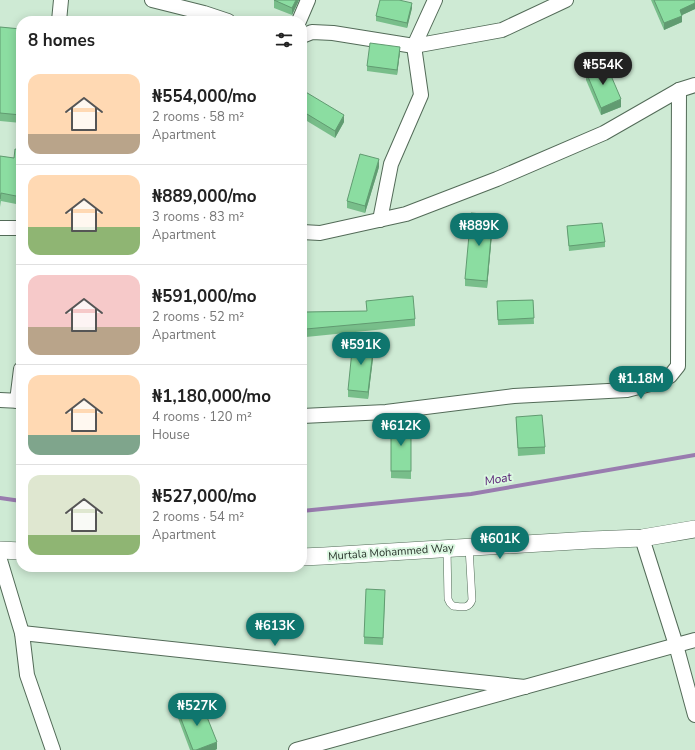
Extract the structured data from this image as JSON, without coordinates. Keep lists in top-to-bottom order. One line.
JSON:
{"streets":{"street":["Murtala Mohammed Way"]},"water":["Moat"],"page":{"heading":"8 homes","price":["₦554K","₦889K","₦591K","₦1.18M","₦612K","₦601K","₦613K","₦527K"],"list":[{"name":"₦554,000/mo","note":"2 rooms · 58 m² · Apartment"},{"name":"₦889,000/mo","note":"3 rooms · 83 m² · Apartment"},{"name":"₦591,000/mo","note":"2 rooms · 52 m² · Apartment"},{"name":"₦1,180,000/mo","note":"4 rooms · 120 m² · House"},{"name":"₦527,000/mo","note":"2 rooms · 54 m² · Apartment"}]}}
